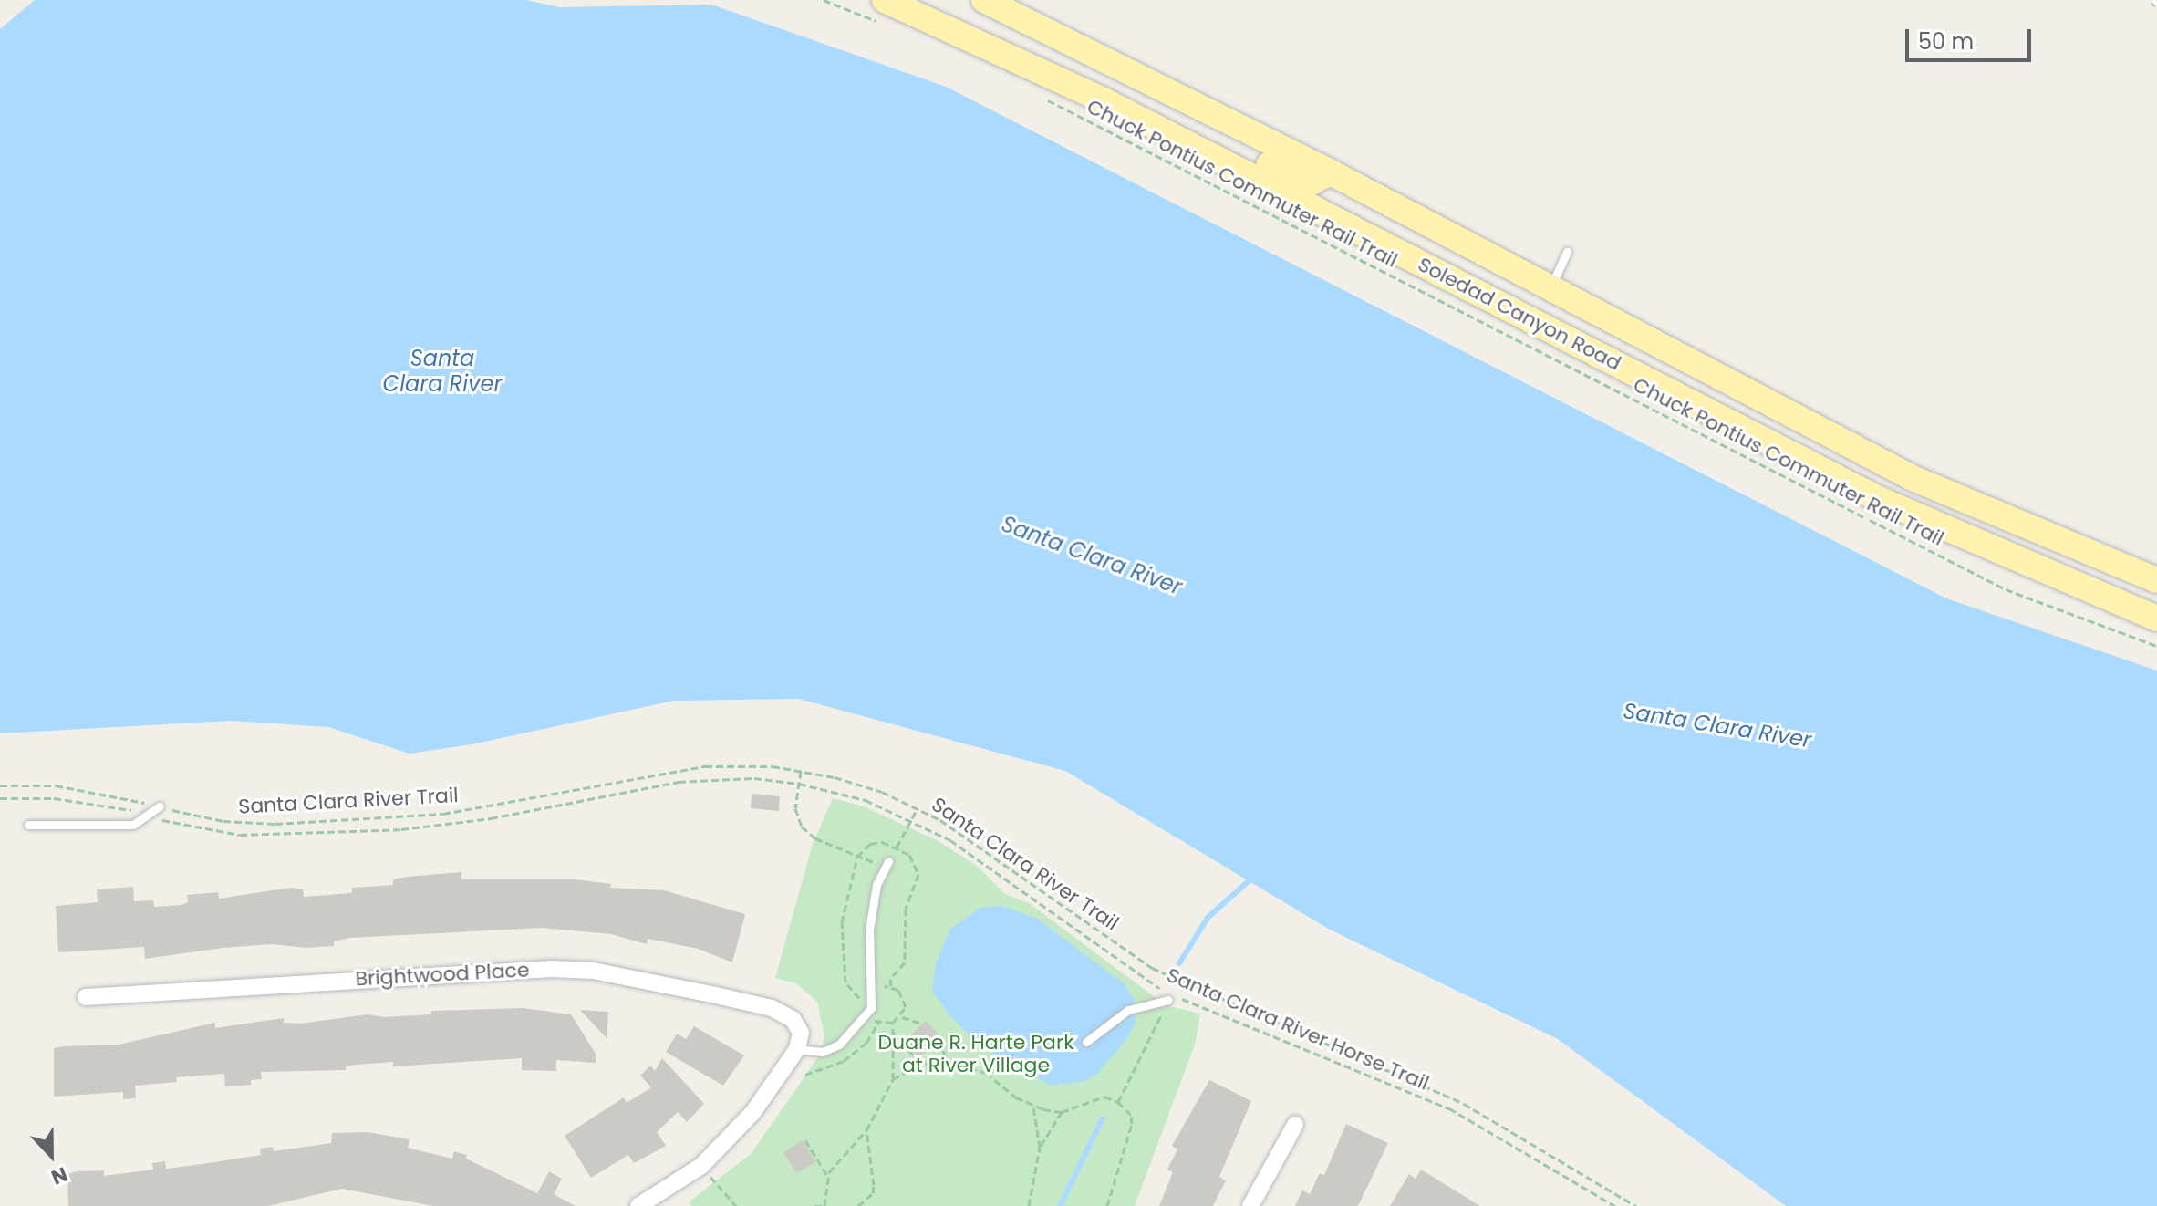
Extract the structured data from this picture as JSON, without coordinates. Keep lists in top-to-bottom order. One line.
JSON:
{"streets":{"main road":["Soledad Canyon Road"],"street":["Brightwood Place"],"path":["Chuck Pontius Commuter Rail Trail","Santa Clara River Trail","Santa Clara River Horse Trail"]},"water":["Santa Clara River"],"parks":["Duane R. Harte Park at River Village"],"scale_bar":"50 m","north":"bottom"}
